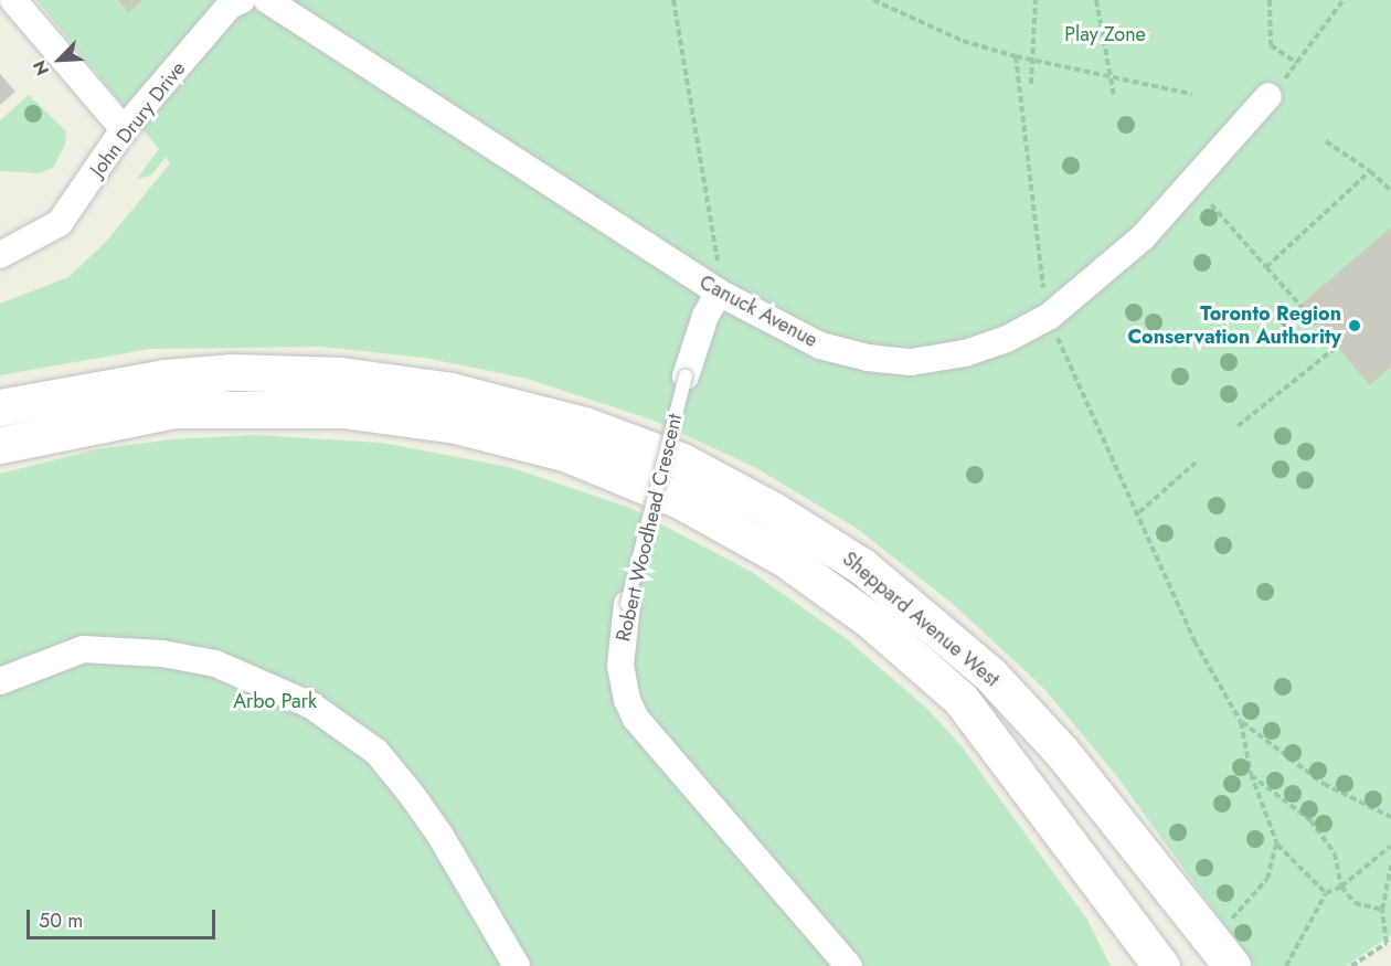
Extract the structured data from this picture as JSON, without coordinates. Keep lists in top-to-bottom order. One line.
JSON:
{"streets":{"main road":["Sheppard Avenue West"],"street":["John Drury Drive","Canuck Avenue","Robert Woodhead Crescent"]},"crossings":[["Canuck Avenue","Robert Woodhead Crescent"]],"parks":["Play Zone","Arbo Park"],"places":["Toronto Region Conservation Authority"],"scale_bar":"50 m","north":"bottom left"}
